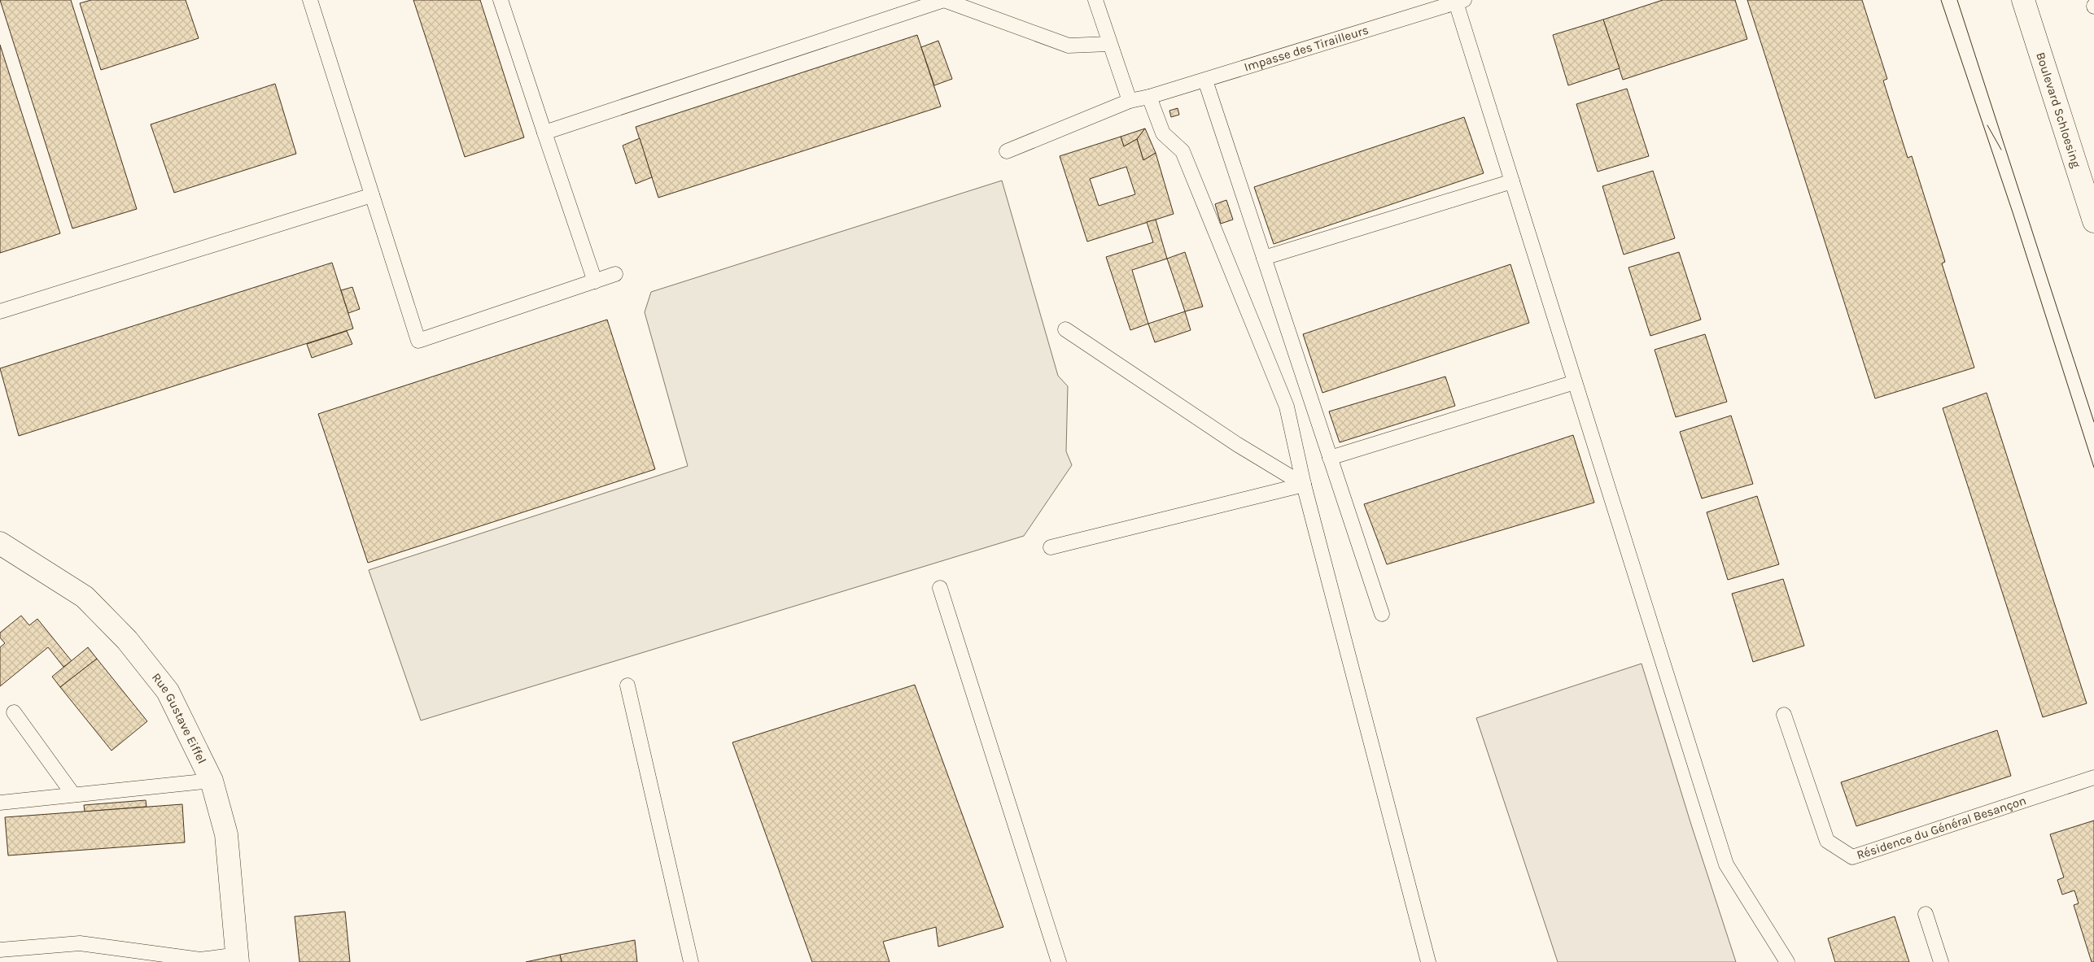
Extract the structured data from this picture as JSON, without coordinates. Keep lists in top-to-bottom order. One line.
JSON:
{"streets":{"street":["Boulevard Schloesing","Rue Gustave Eiffel"],"lane":["Impasse des Tirailleurs","Résidence du Général Besançon"]}}
